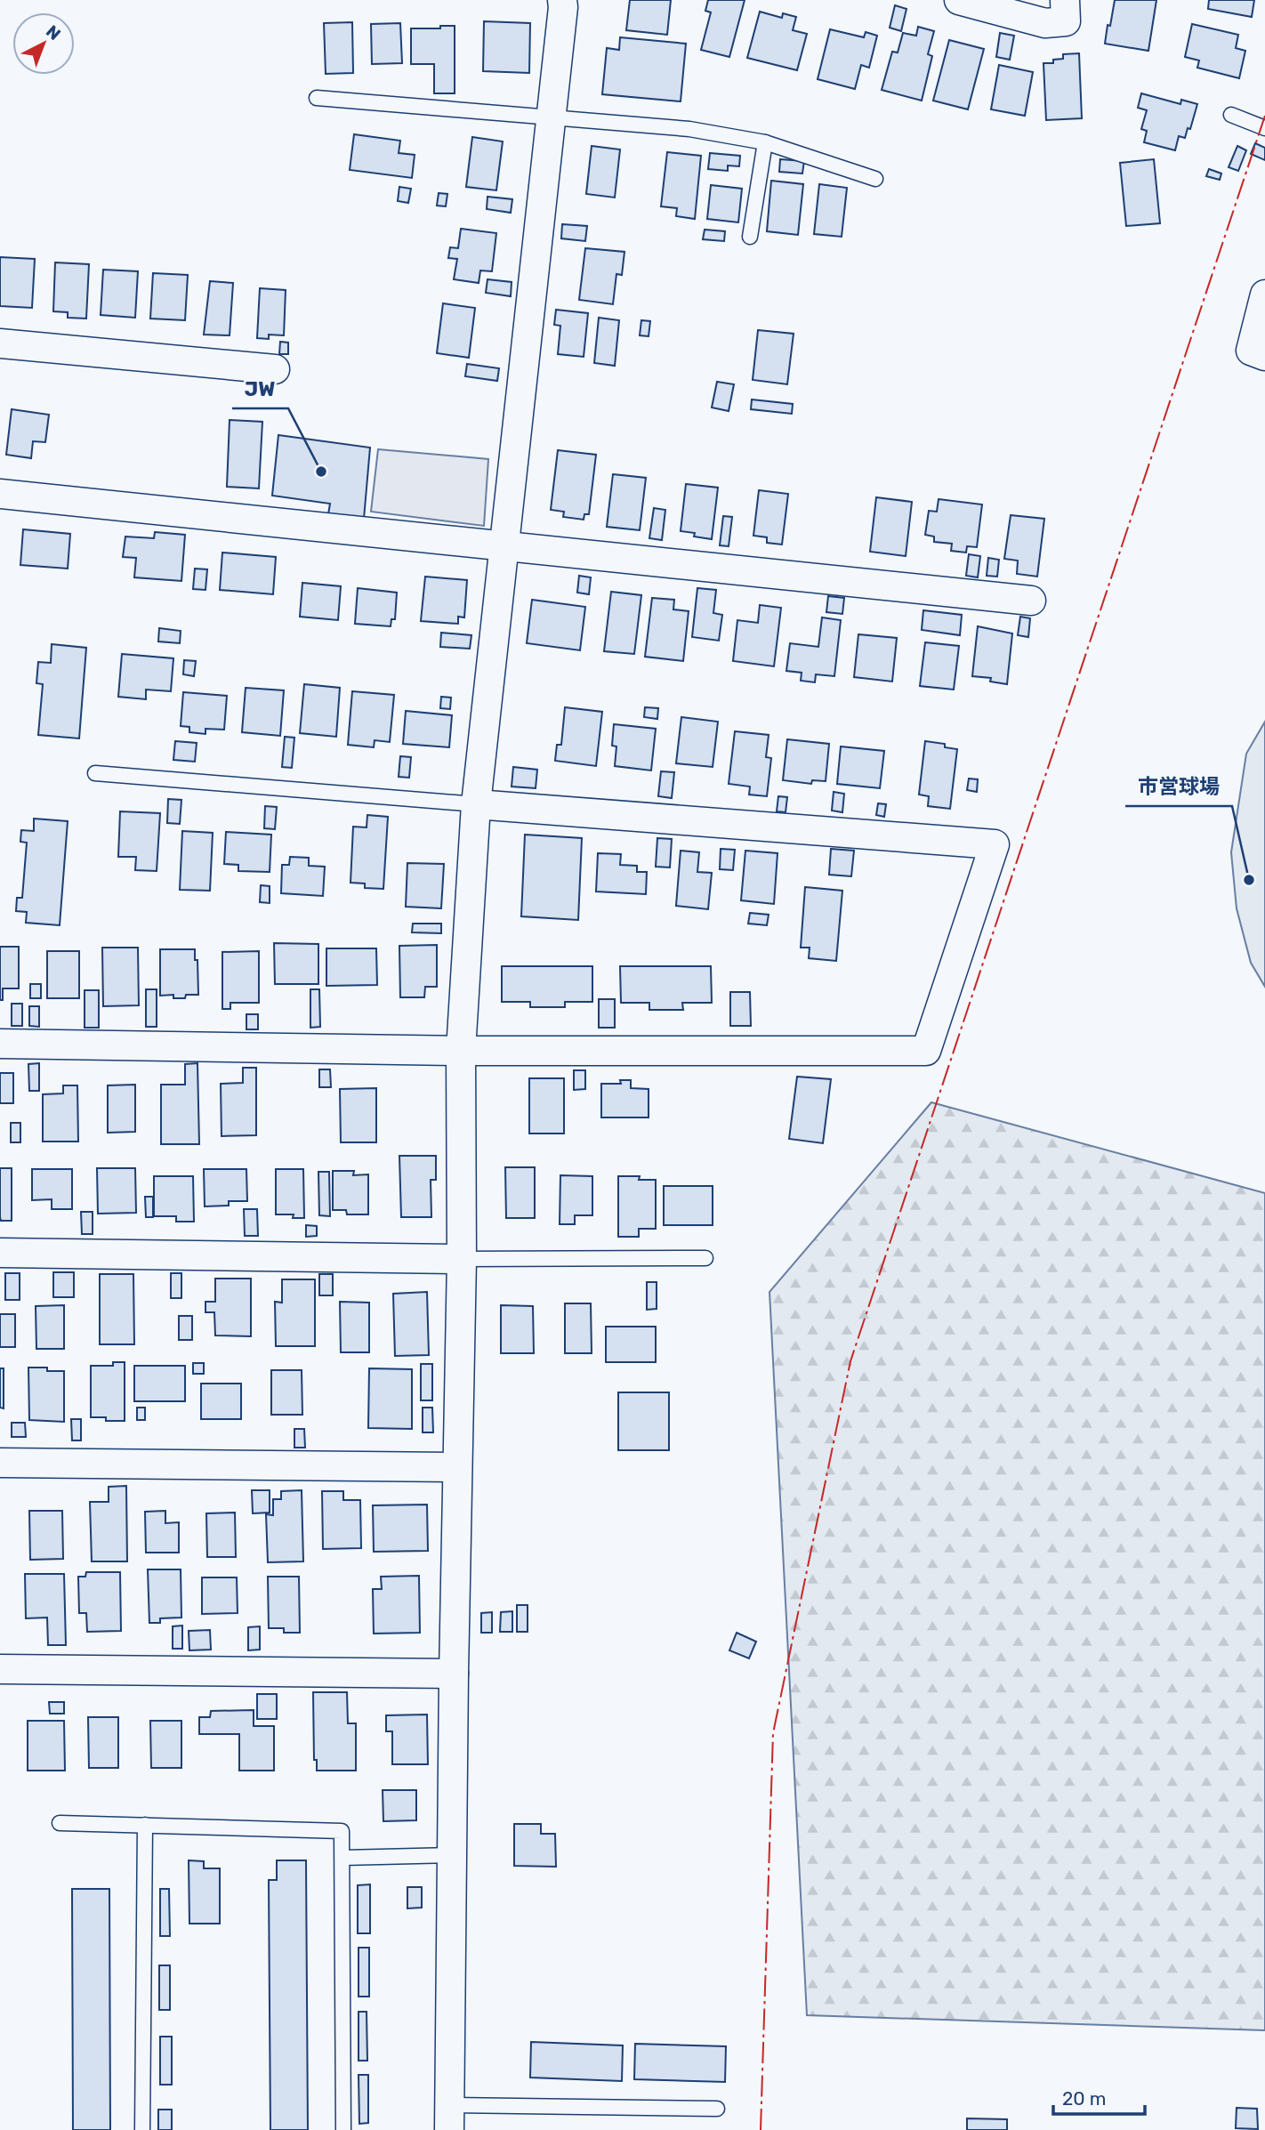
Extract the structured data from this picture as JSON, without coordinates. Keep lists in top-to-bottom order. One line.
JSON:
{"places":["JW","市営球場"],"scale_bar":"20 m","north":"top right"}
